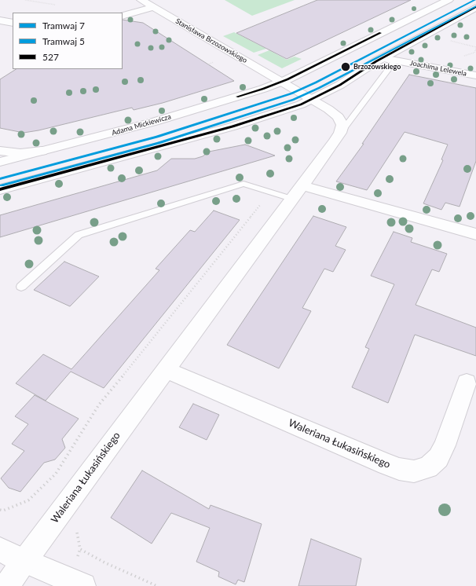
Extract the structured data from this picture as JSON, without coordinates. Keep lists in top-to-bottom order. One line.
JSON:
{"streets":{"street":["Stanisława Brzozowskiego","Joachima Lelewela","Adama Mickiewicza","Waleriana Łukasińskiego"]},"crossings":[["Stanisława Brzozowskiego","Adama Mickiewicza"],["Joachima Lelewela","Waleriana Łukasińskiego"]],"places":["Brzozowskiego"],"lines":["tram line 7","tram line 5","transit line 527"],"legend":["Tramwaj 7","Tramwaj 5","527"]}
